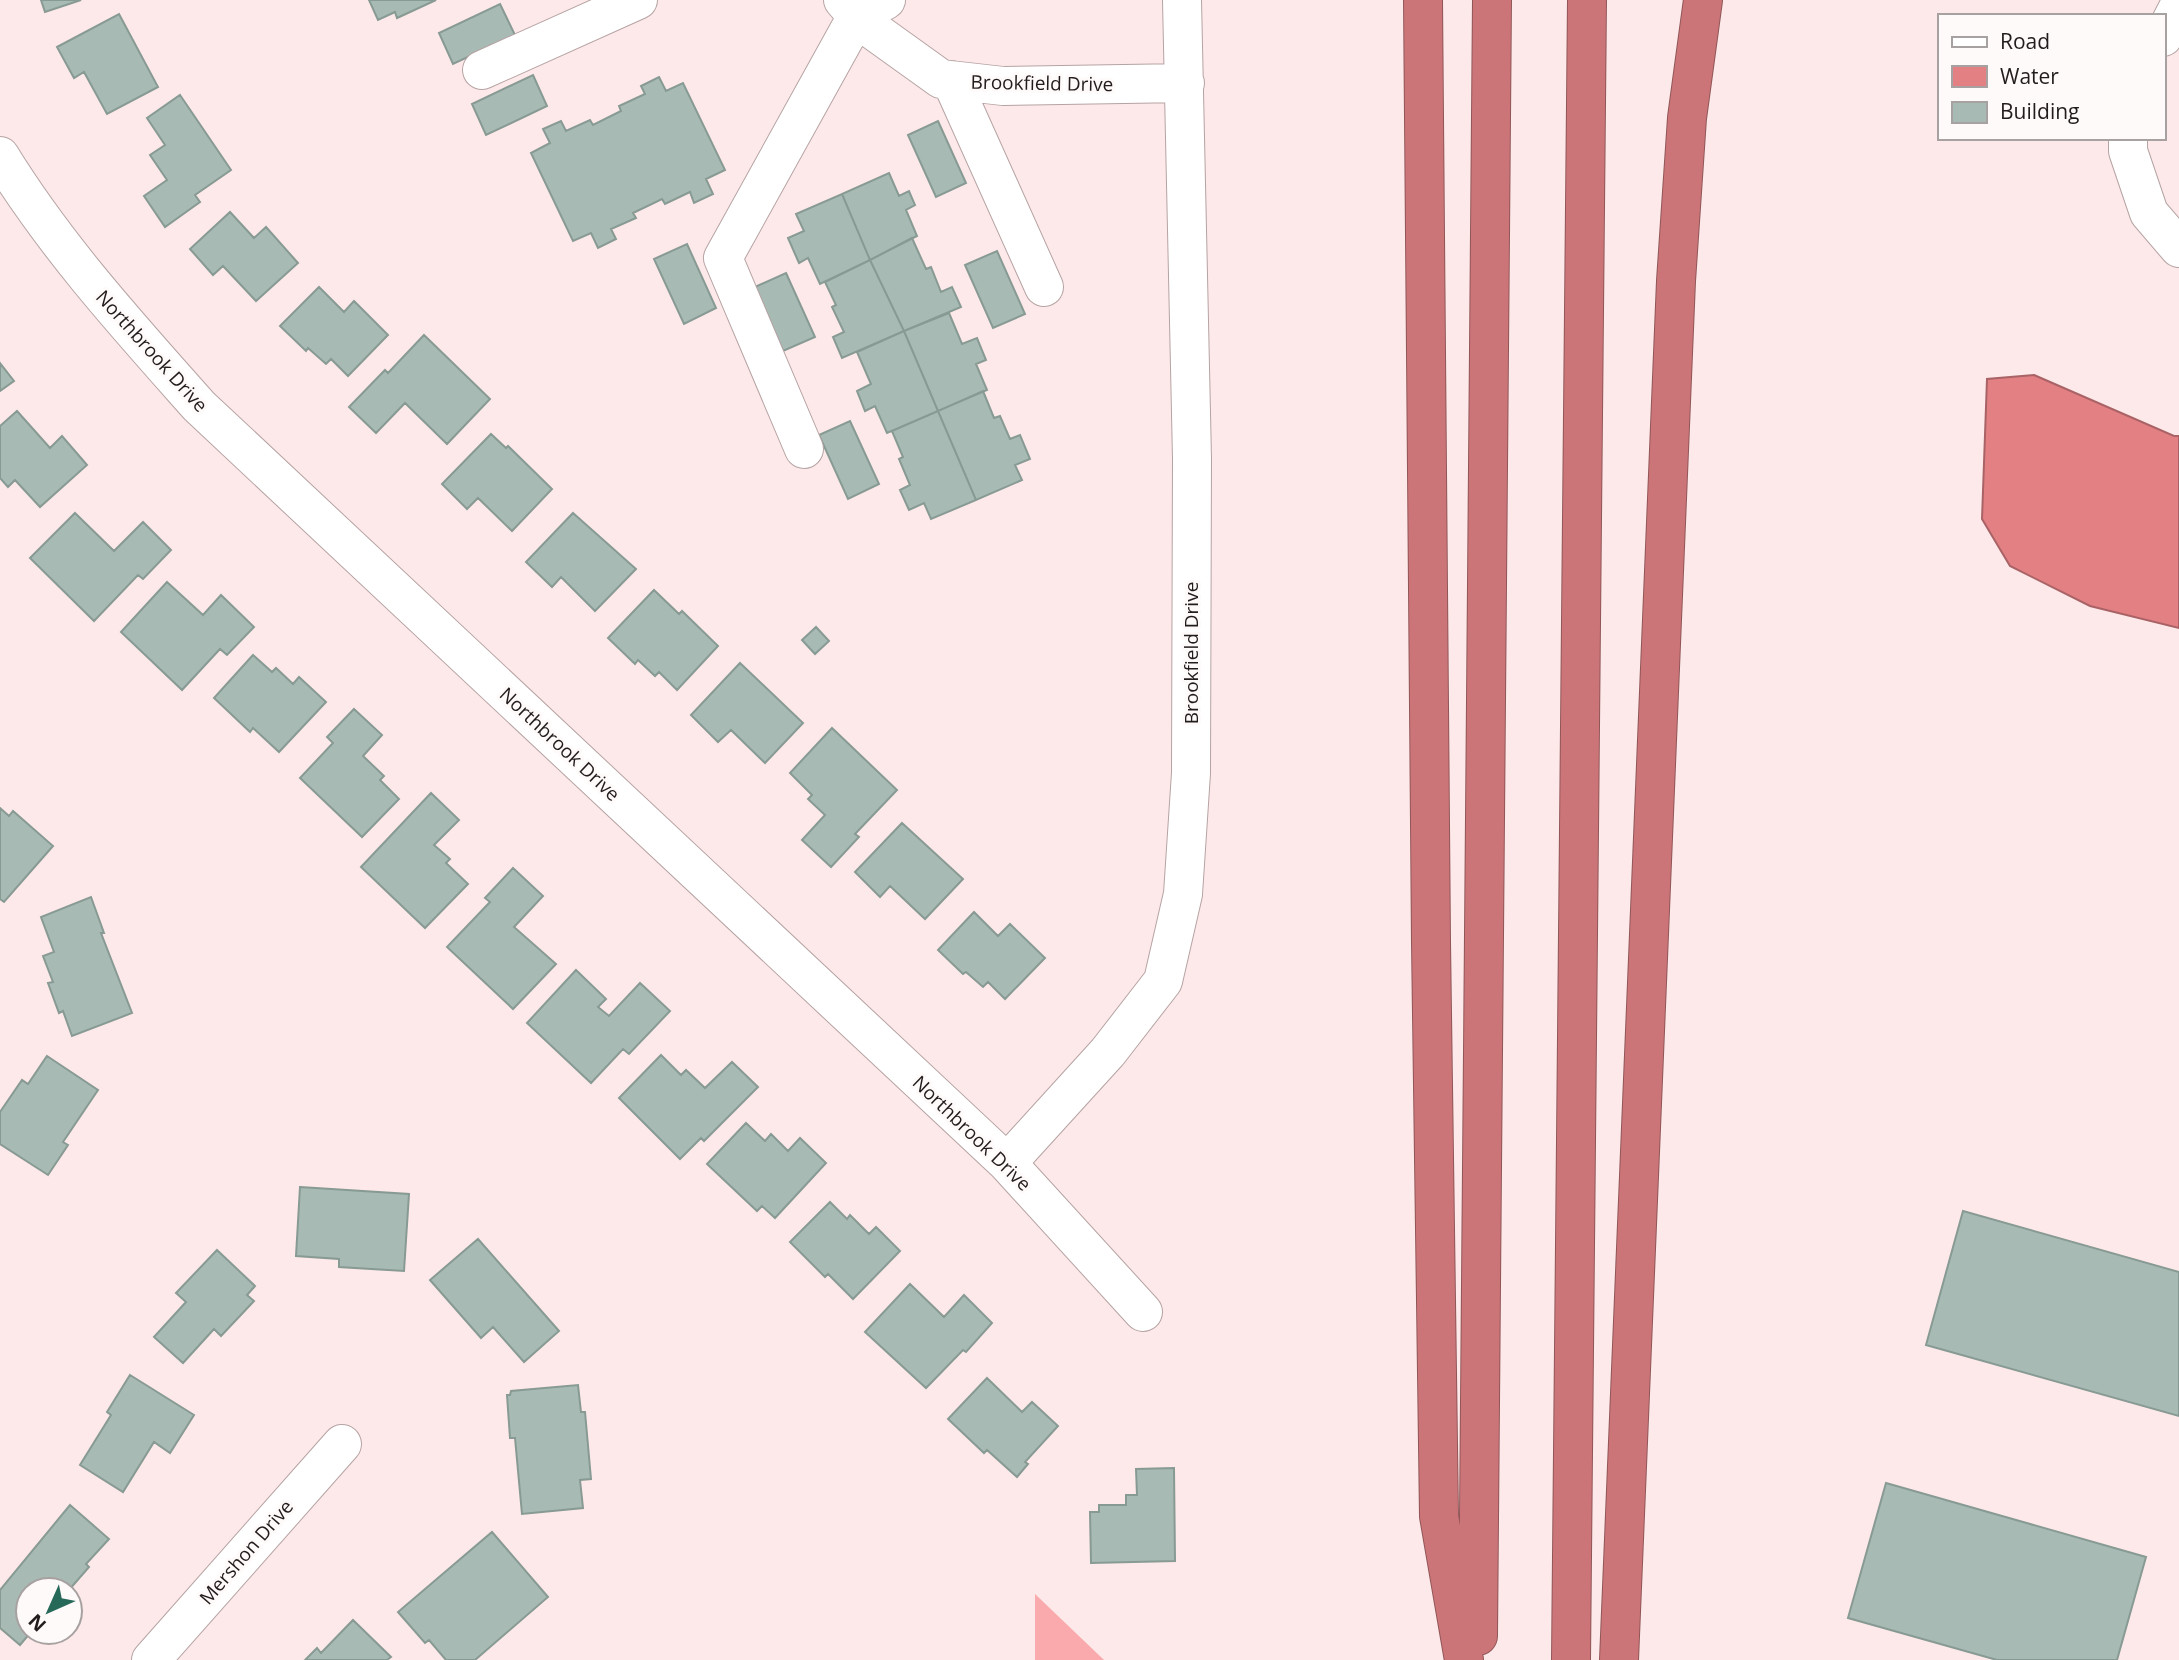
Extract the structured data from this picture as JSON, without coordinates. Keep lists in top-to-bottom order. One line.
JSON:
{"streets":{"street":["Brookfield Drive","Northbrook Drive","Mershon Drive"]},"crossings":[["Brookfield Drive","Northbrook Drive"]],"legend":["Road","Water","Building"],"north":"bottom left"}
